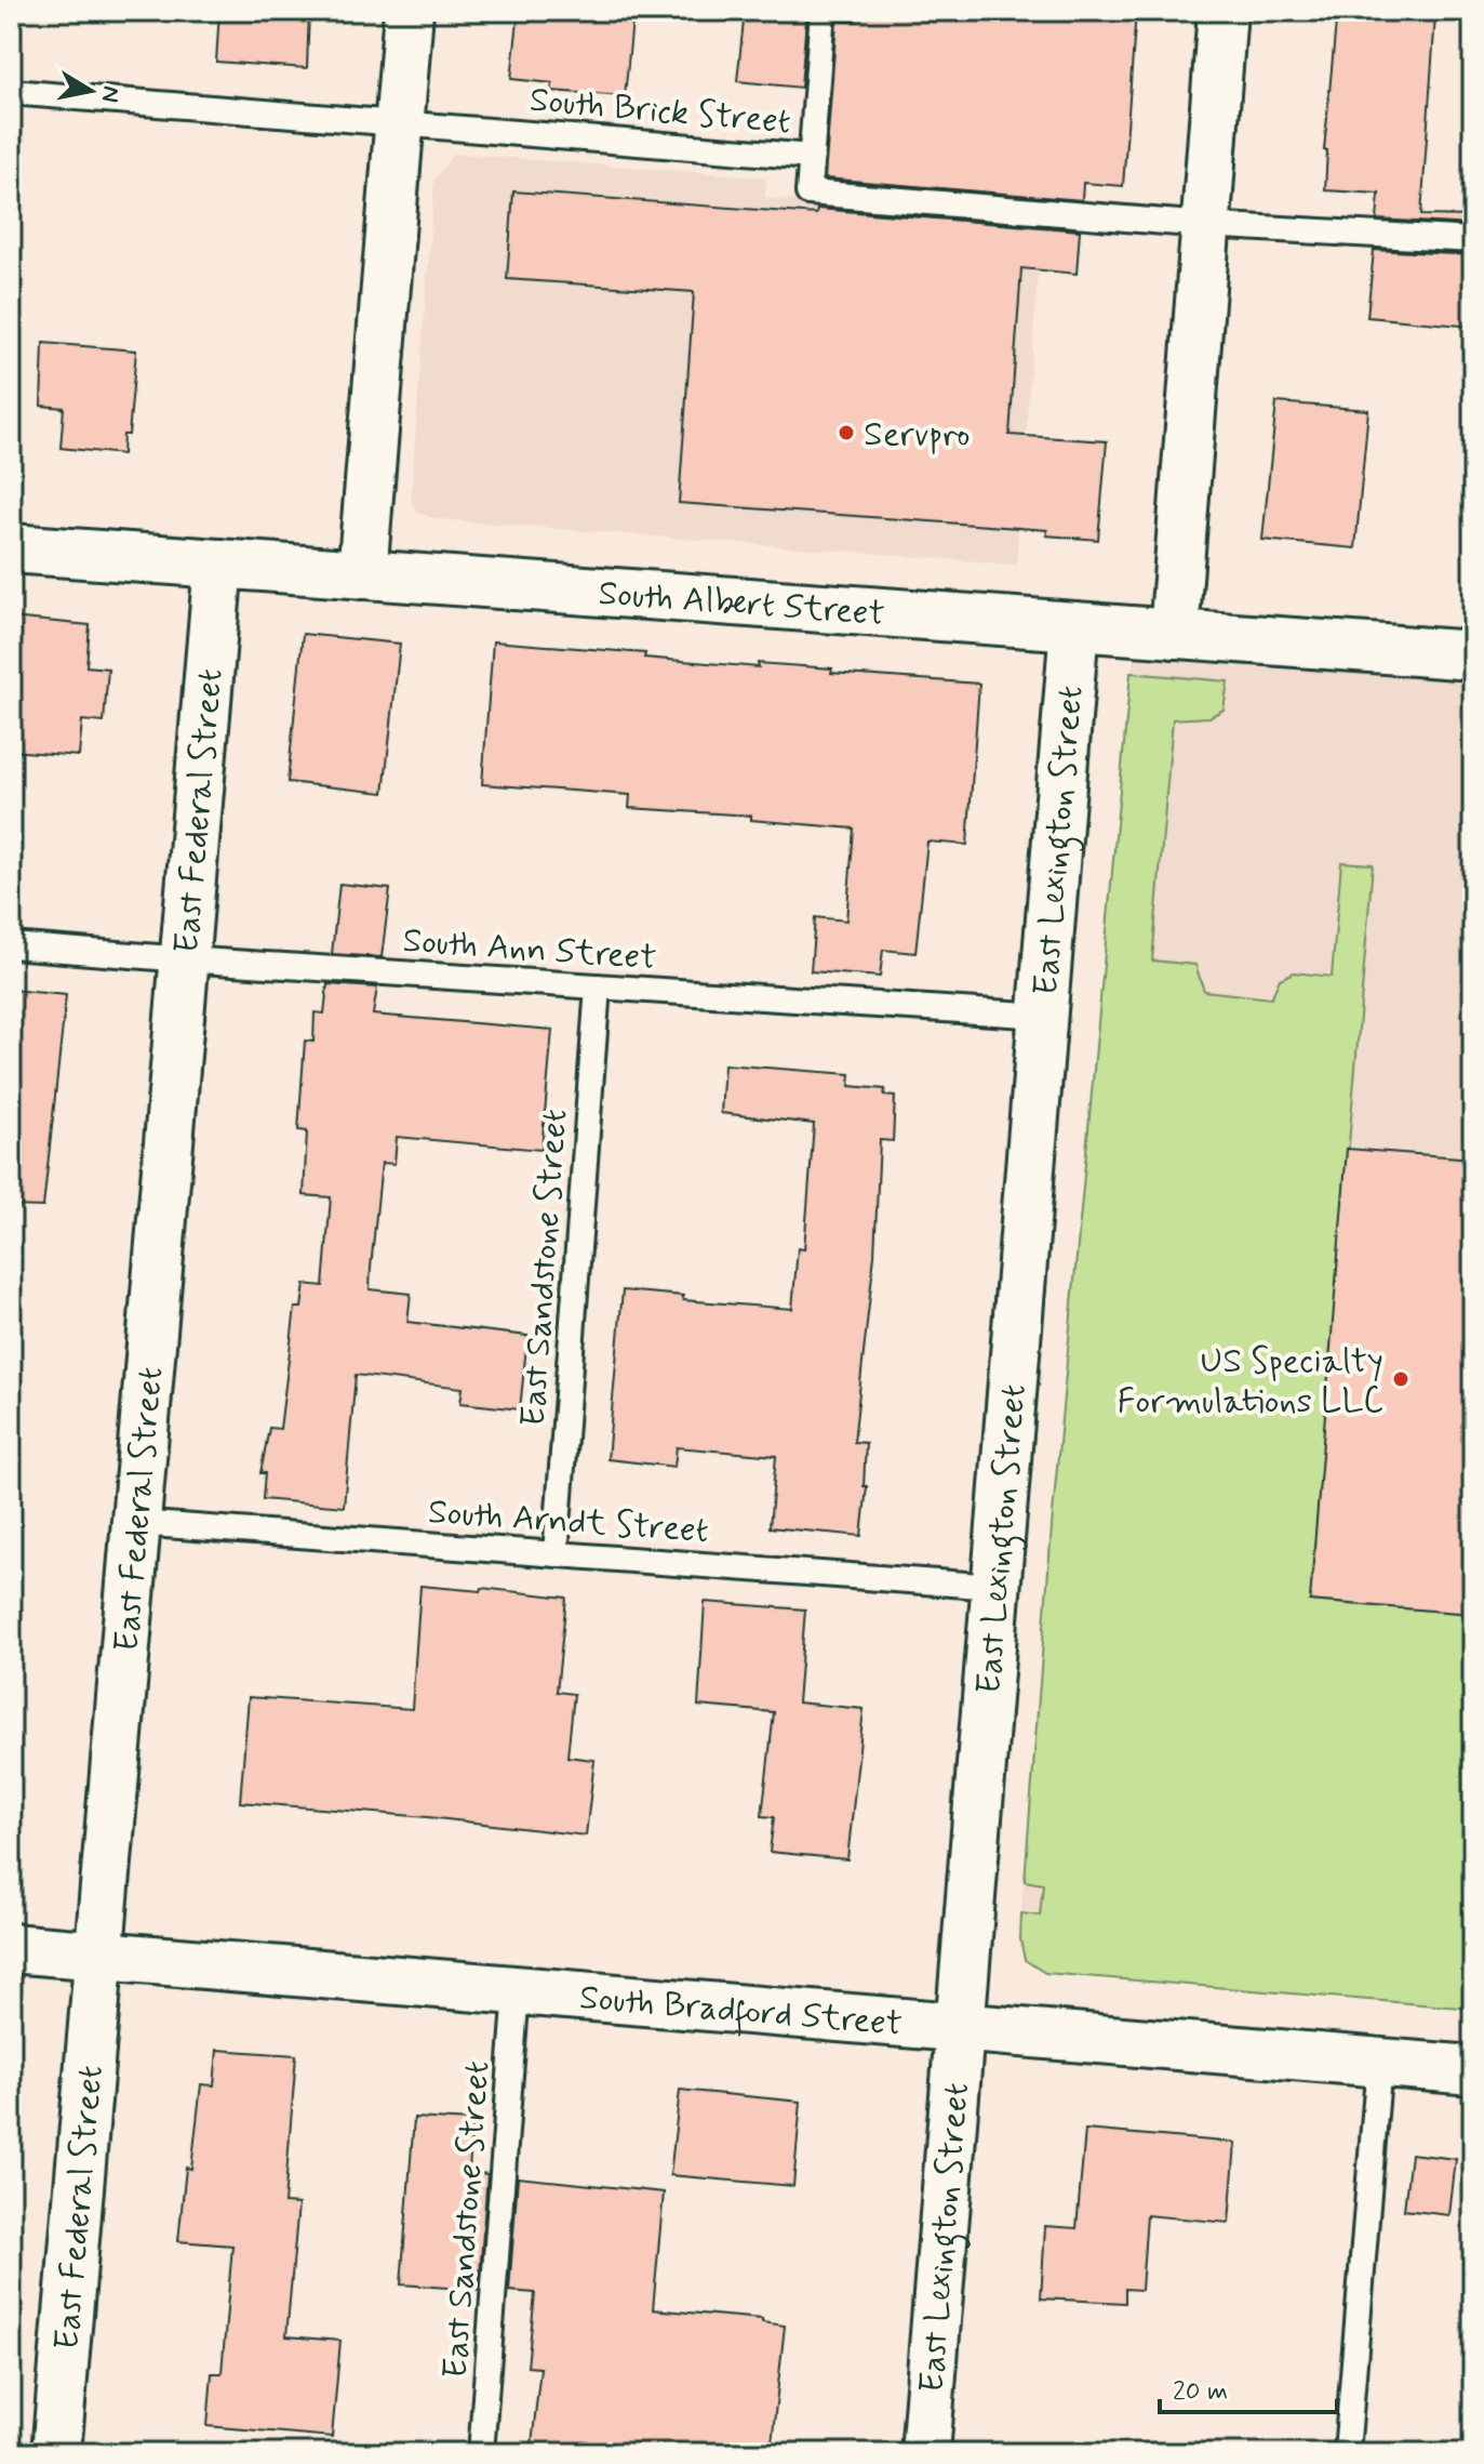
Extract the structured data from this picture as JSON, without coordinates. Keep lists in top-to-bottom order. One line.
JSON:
{"streets":{"street":["South Albert Street","East Federal Street","East Lexington Street","South Bradford Street"],"lane":["South Brick Street","South Ann Street","East Sandstone Street","South Arndt Street"]},"crossings":[["South Albert Street","East Federal Street"],["South Albert Street","East Lexington Street"],["East Federal Street","South Ann Street"],["East Federal Street","South Arndt Street"],["East Federal Street","South Bradford Street"],["East Lexington Street","South Ann Street"],["East Lexington Street","South Arndt Street"],["East Lexington Street","South Bradford Street"],["South Ann Street","East Sandstone Street"],["East Sandstone Street","South Arndt Street"],["East Sandstone Street","South Bradford Street"]],"places":["Servpro","US Specialty Formulations LLC"],"scale_bar":"20 m","north":"right"}
